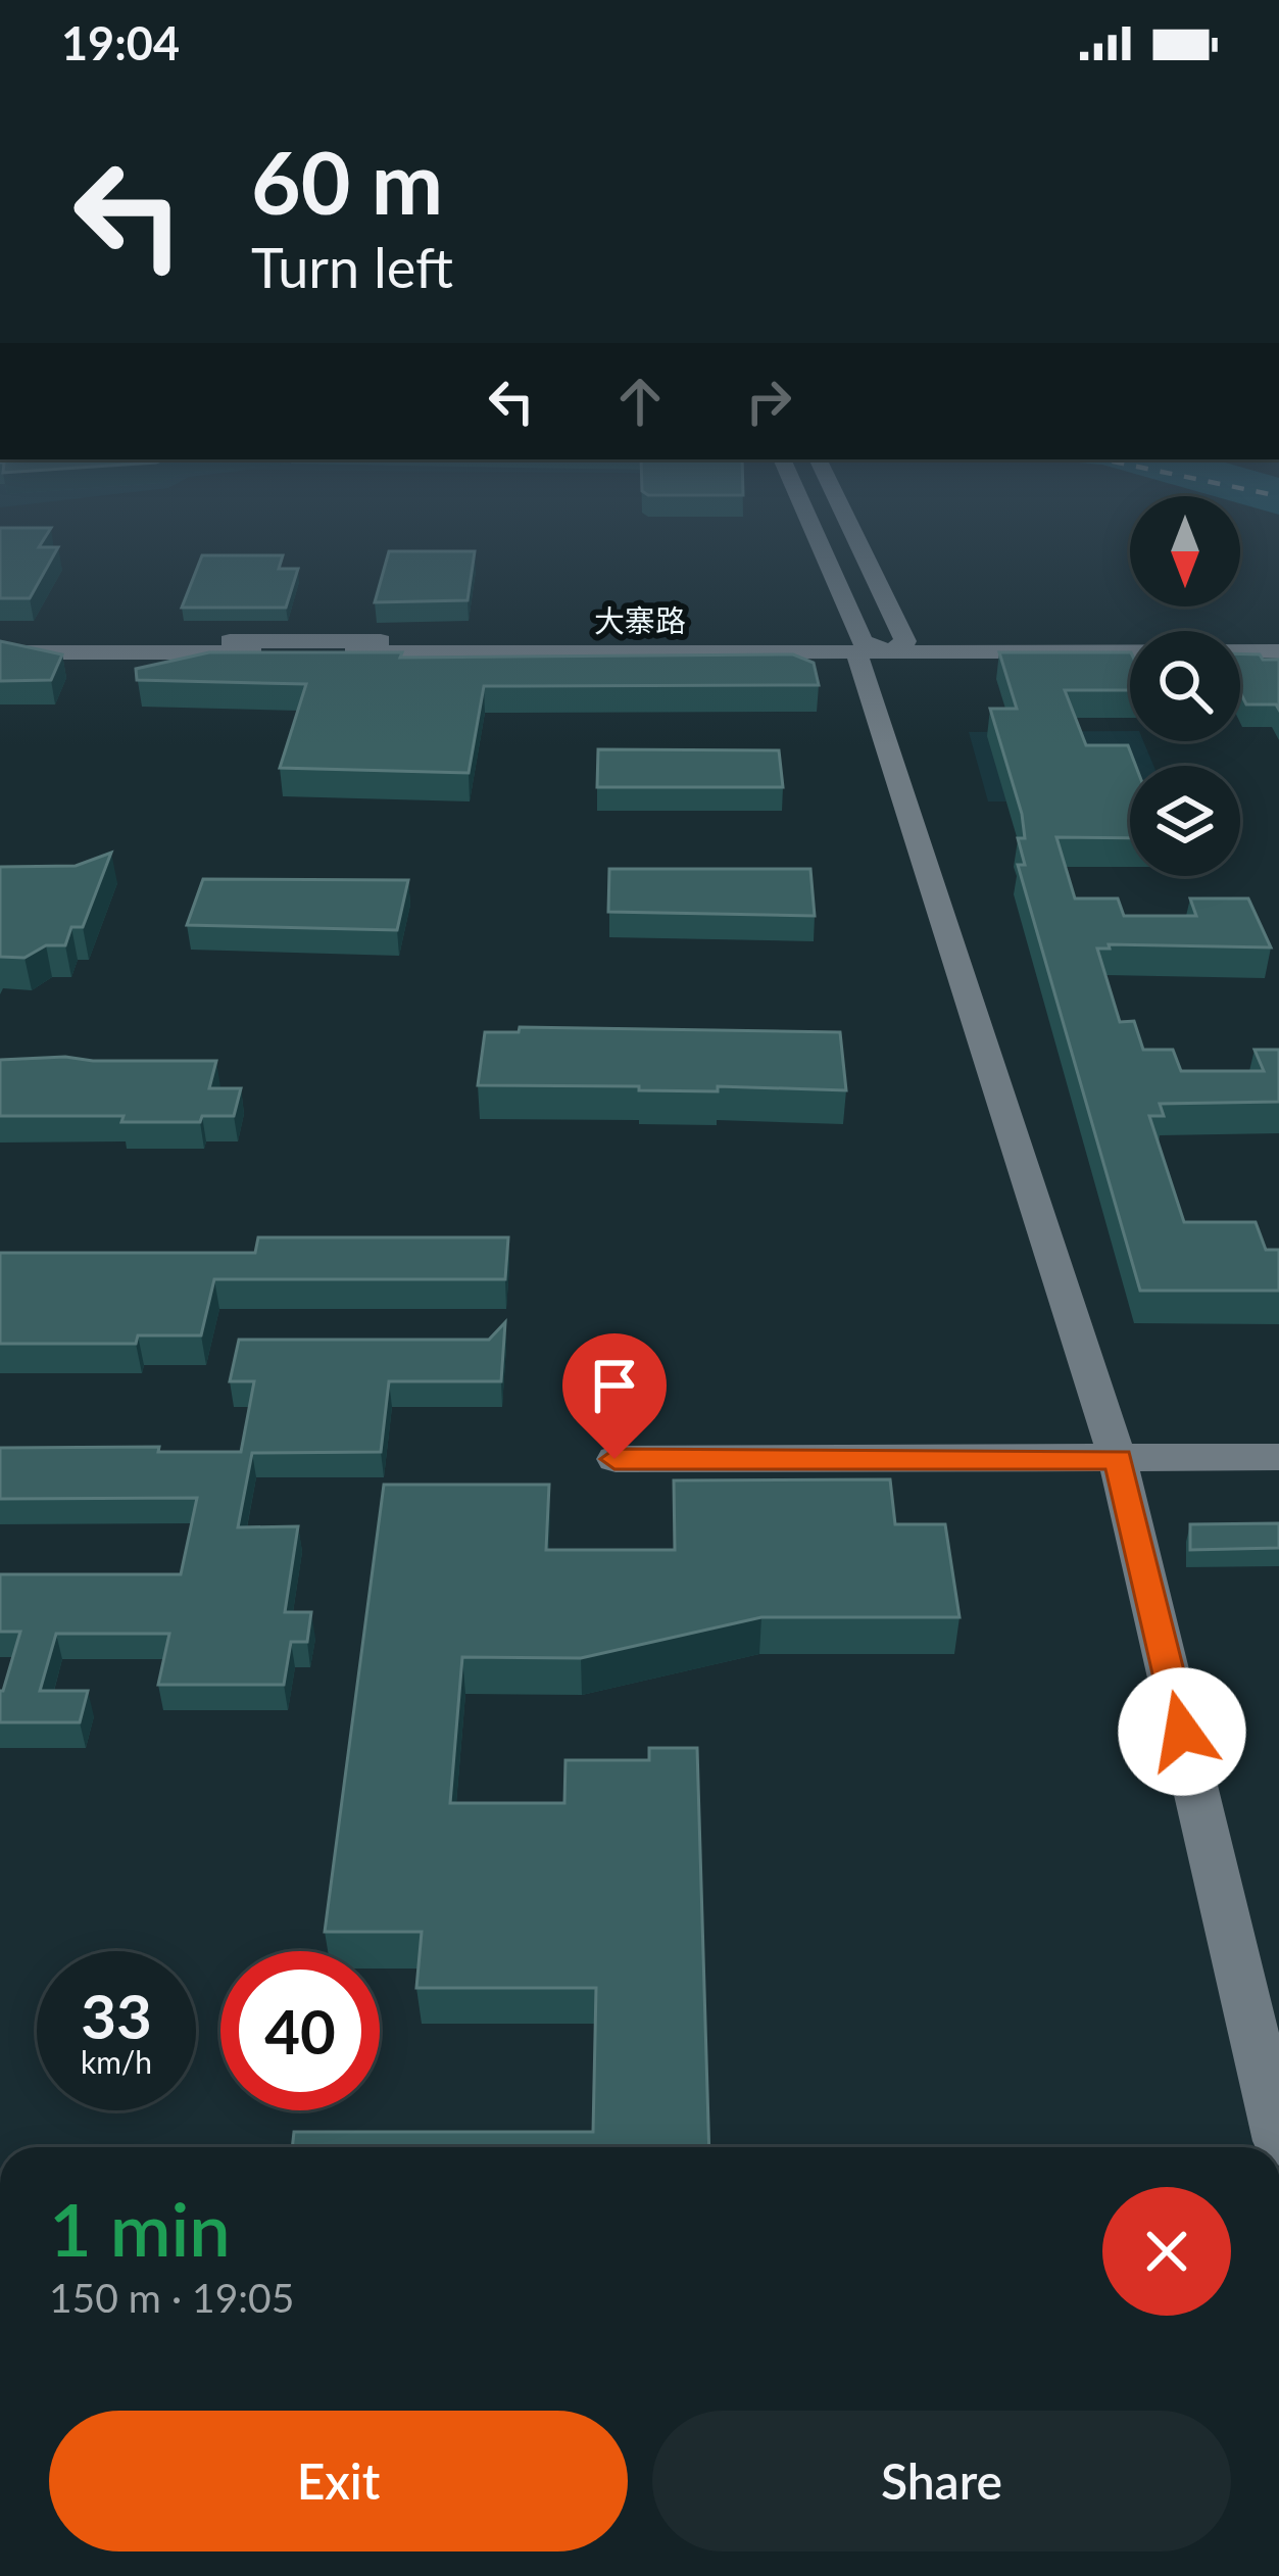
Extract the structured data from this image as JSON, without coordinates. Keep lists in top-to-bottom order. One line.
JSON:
{"streets":{"street":["大寨路"]},"north":"bottom","page":{"status":"19:04","turn":["60 m","Turn left"],"speed":"33 km/h","limit":"40","heading":["1 min","150 m · 19:05"],"buttons":["Exit","Share"]}}
